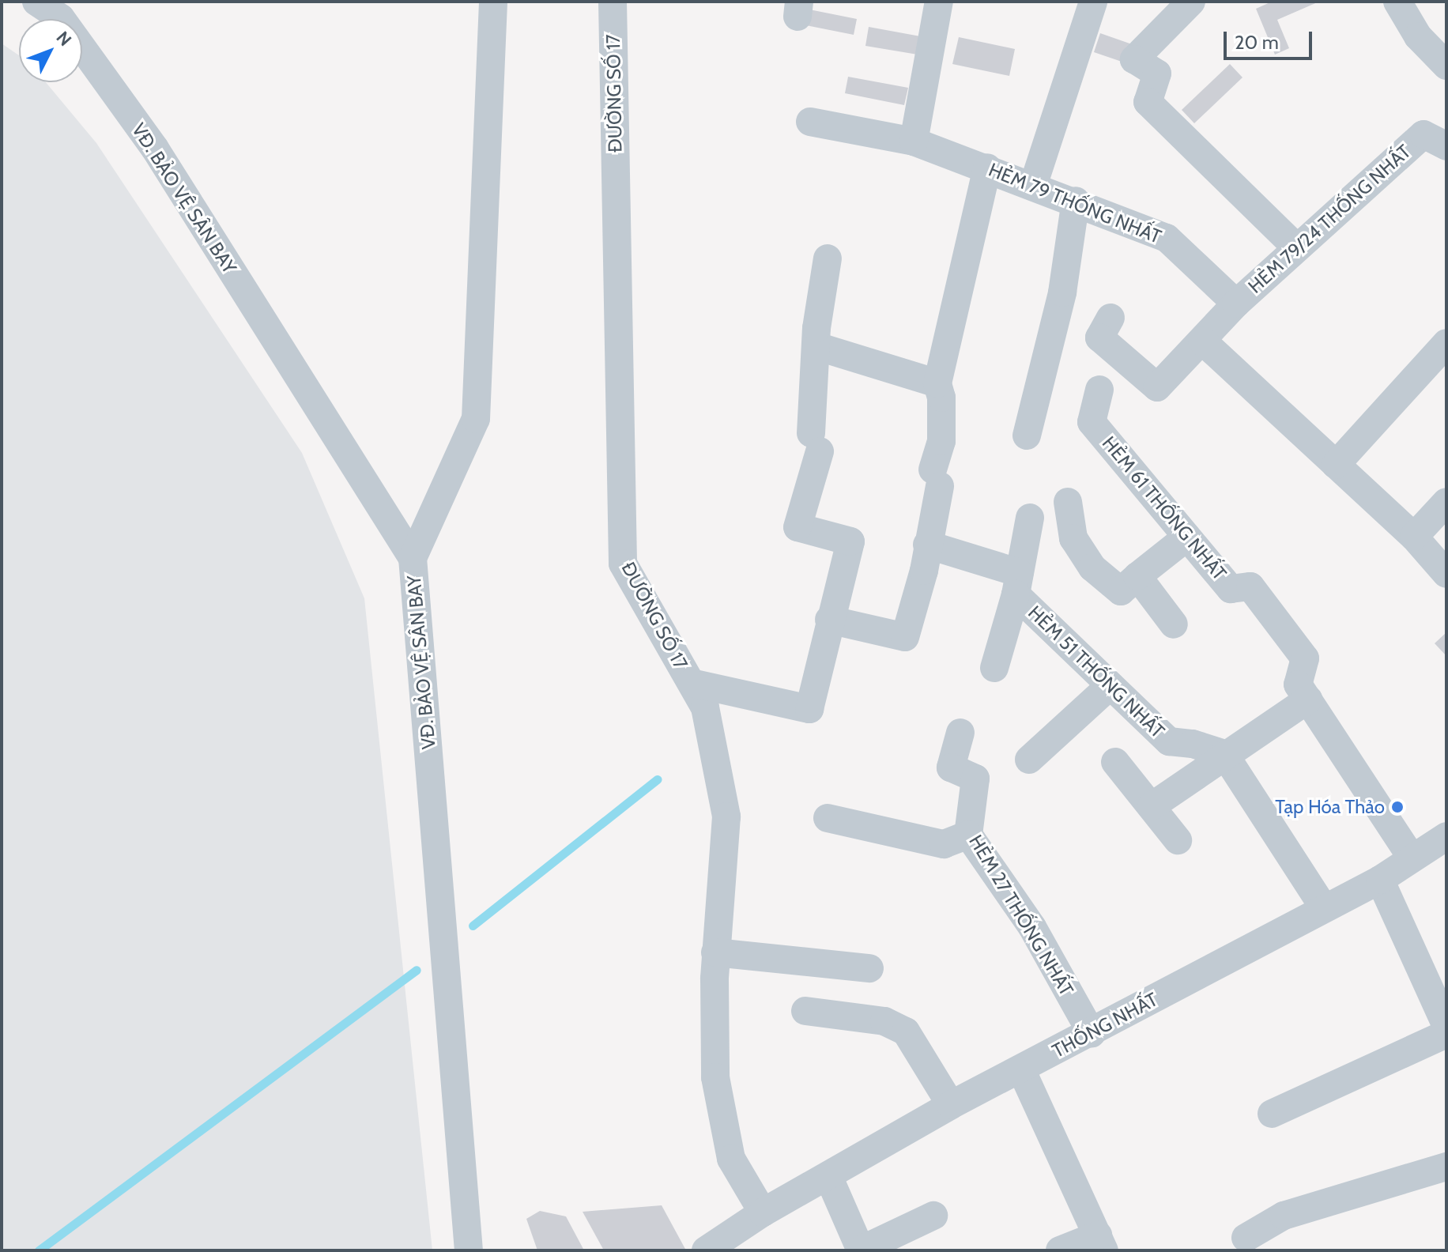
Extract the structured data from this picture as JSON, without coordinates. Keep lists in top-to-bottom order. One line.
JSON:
{"streets":{"street":["ĐƯỜNG SỐ 17","VĐ. BẢO VỆ SÂN BAY","HẺM 79 THỐNG NHẤT","HẺM 79/24 THỐNG NHẤT","HẺM 61 THỐNG NHẤT","HẺM 51 THỐNG NHẤT","HẺM 27 THỐNG NHẤT","THỐNG NHẤT"]},"crossings":[["ĐƯỜNG SỐ 17","THỐNG NHẤT"],["HẺM 79 THỐNG NHẤT","HẺM 79/24 THỐNG NHẤT"],["HẺM 61 THỐNG NHẤT","THỐNG NHẤT"],["HẺM 27 THỐNG NHẤT","THỐNG NHẤT"]],"places":["Tạp Hóa Thảo"],"scale_bar":"20 m","north":"top right"}
